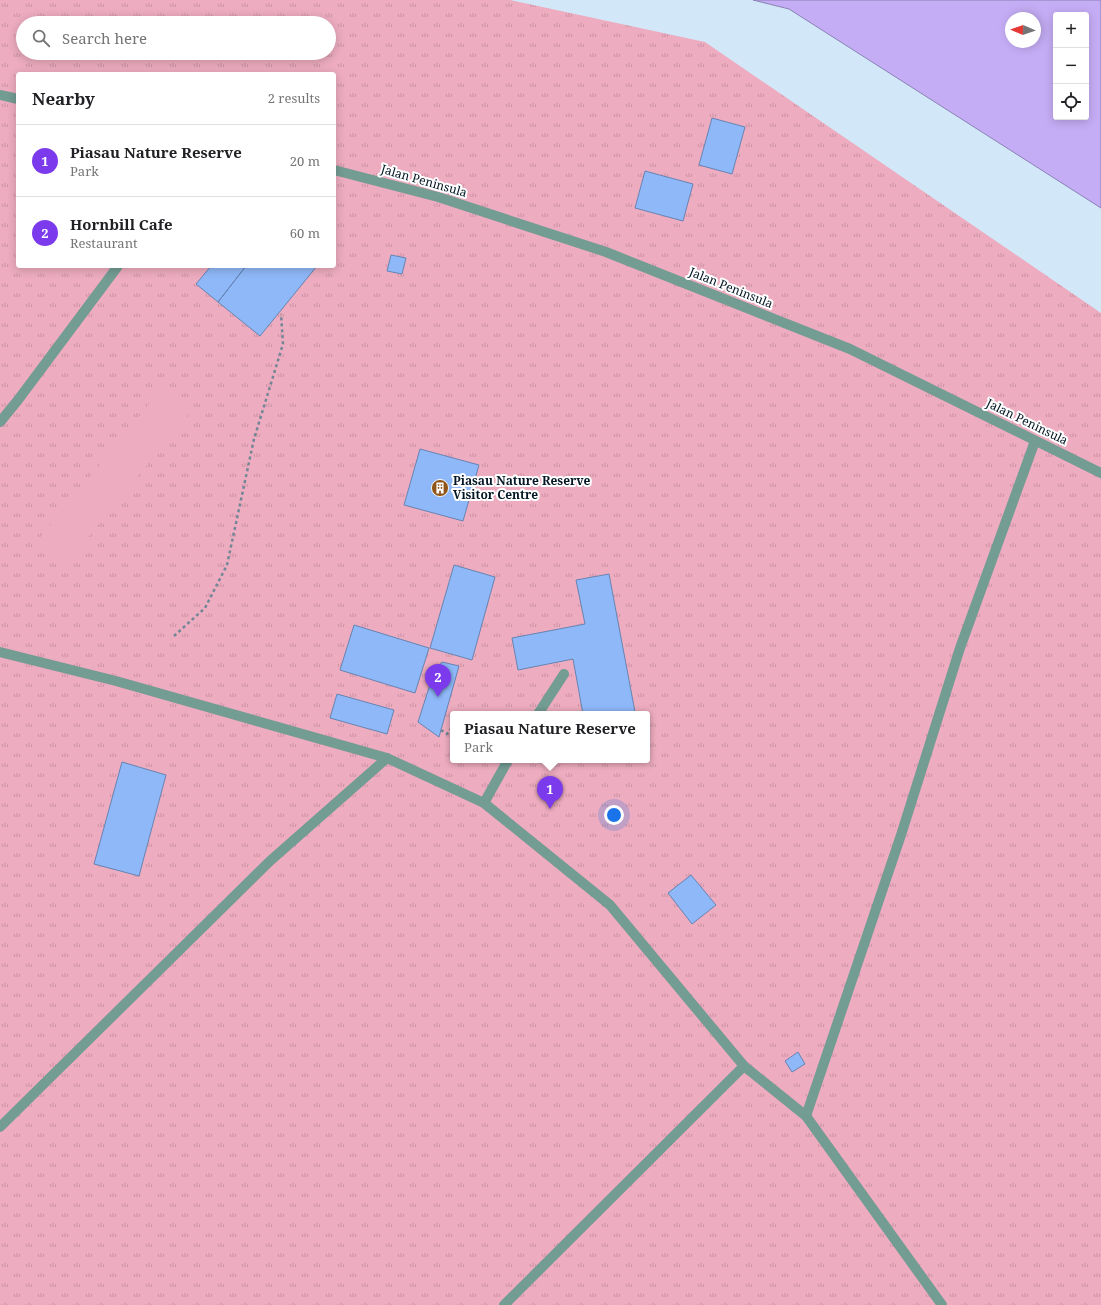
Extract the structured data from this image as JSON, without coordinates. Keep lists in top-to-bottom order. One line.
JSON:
{"streets":{"street":["Jalan Peninsula"]},"places":{"building":["Piasau Nature Reserve Visitor Centre"]},"north":"left","page":{"map_buttons":["+","−"],"search":"Search here","heading":["Nearby","2 results"],"list":[{"mark":"1","name":"Piasau Nature Reserve","note":"Park","value":"20 m"},{"mark":"2","name":"Hornbill Cafe","note":"Restaurant","value":"60 m"}],"pins":["2","1"],"popup":["Piasau Nature Reserve","Park"]}}
